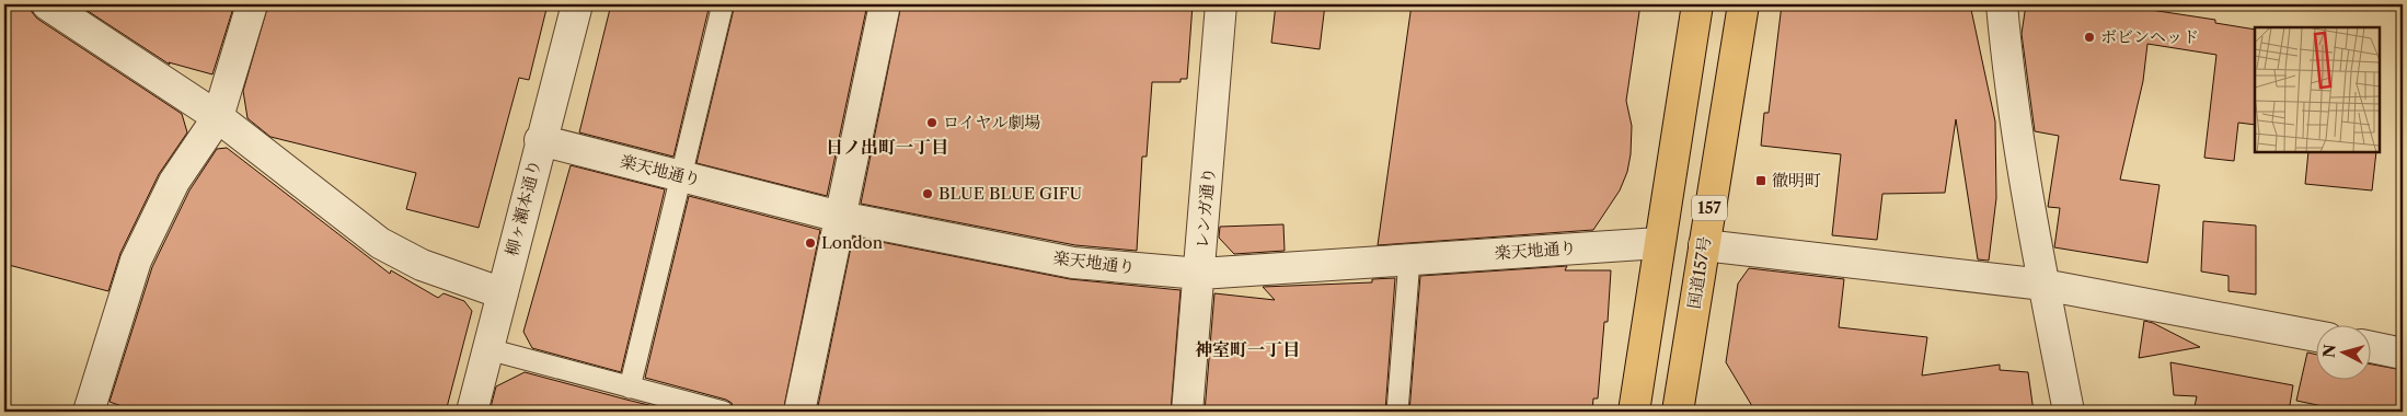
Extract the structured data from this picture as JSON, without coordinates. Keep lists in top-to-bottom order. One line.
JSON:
{"streets":{"highway":["157","国道157号"],"street":["楽天地通り","柳ヶ瀬本通り","レンガ通り"]},"crossings":[["楽天地通り","柳ヶ瀬本通り"],["楽天地通り","レンガ通り"]],"districts":["日ノ出町一丁目","神室町一丁目"],"places":{"other":["ボビンヘッド","ロイヤル劇場","BLUE BLUE GIFU","London"],"transit":["徹明町"]},"north":"left"}
